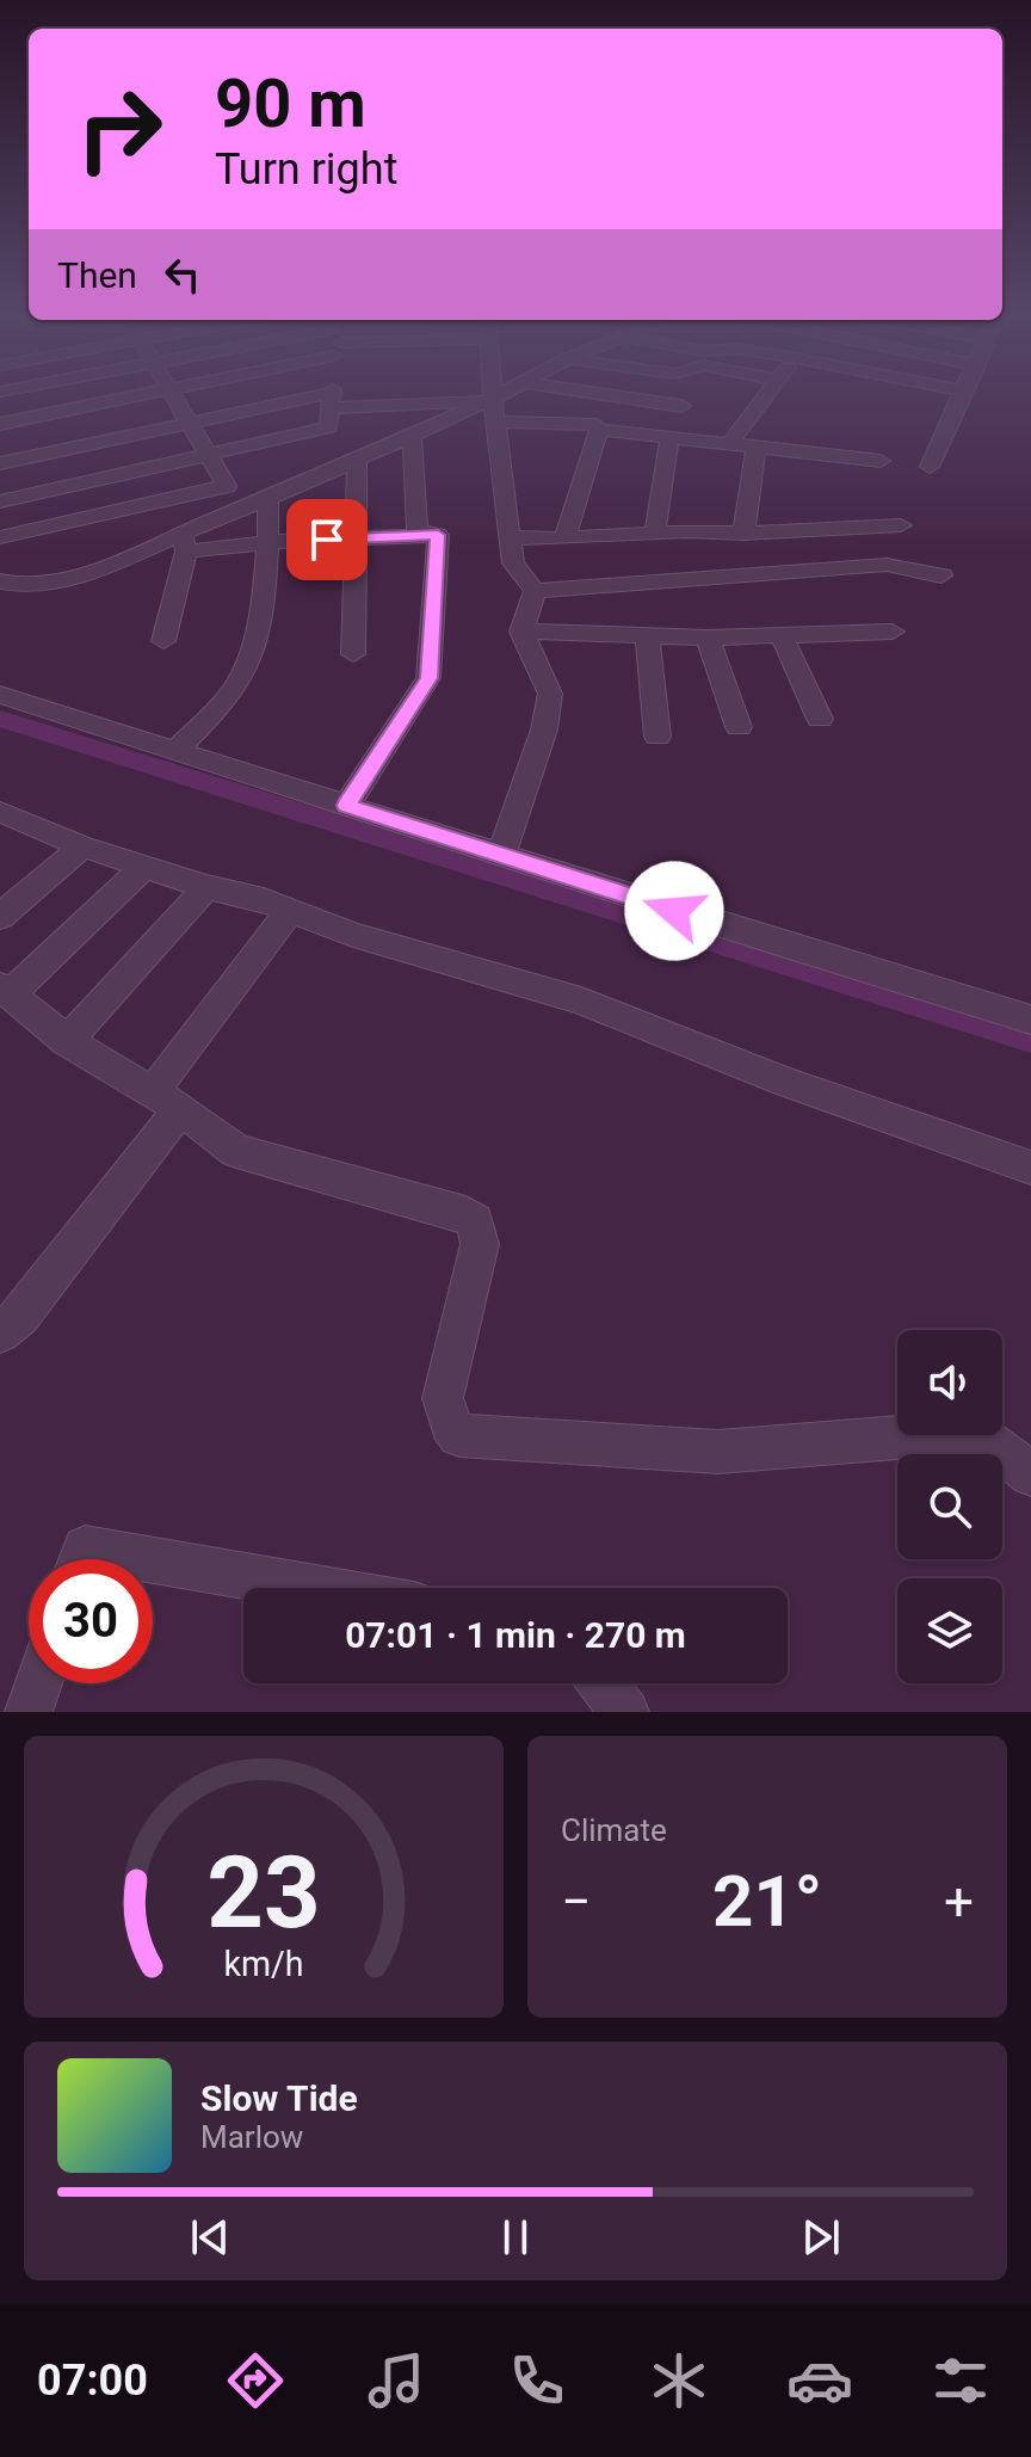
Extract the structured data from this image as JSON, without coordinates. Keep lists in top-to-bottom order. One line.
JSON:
{"page":{"turn":["90 m","Turn right"],"then":"Then","limit":"30","trip":"07:01 · 1 min · 270 m","tile":"Climate","heat":["−","21°","+"],"song":["Slow Tide","Marlow"],"tabs":"07:00","gauge":["23","km/h"]}}
